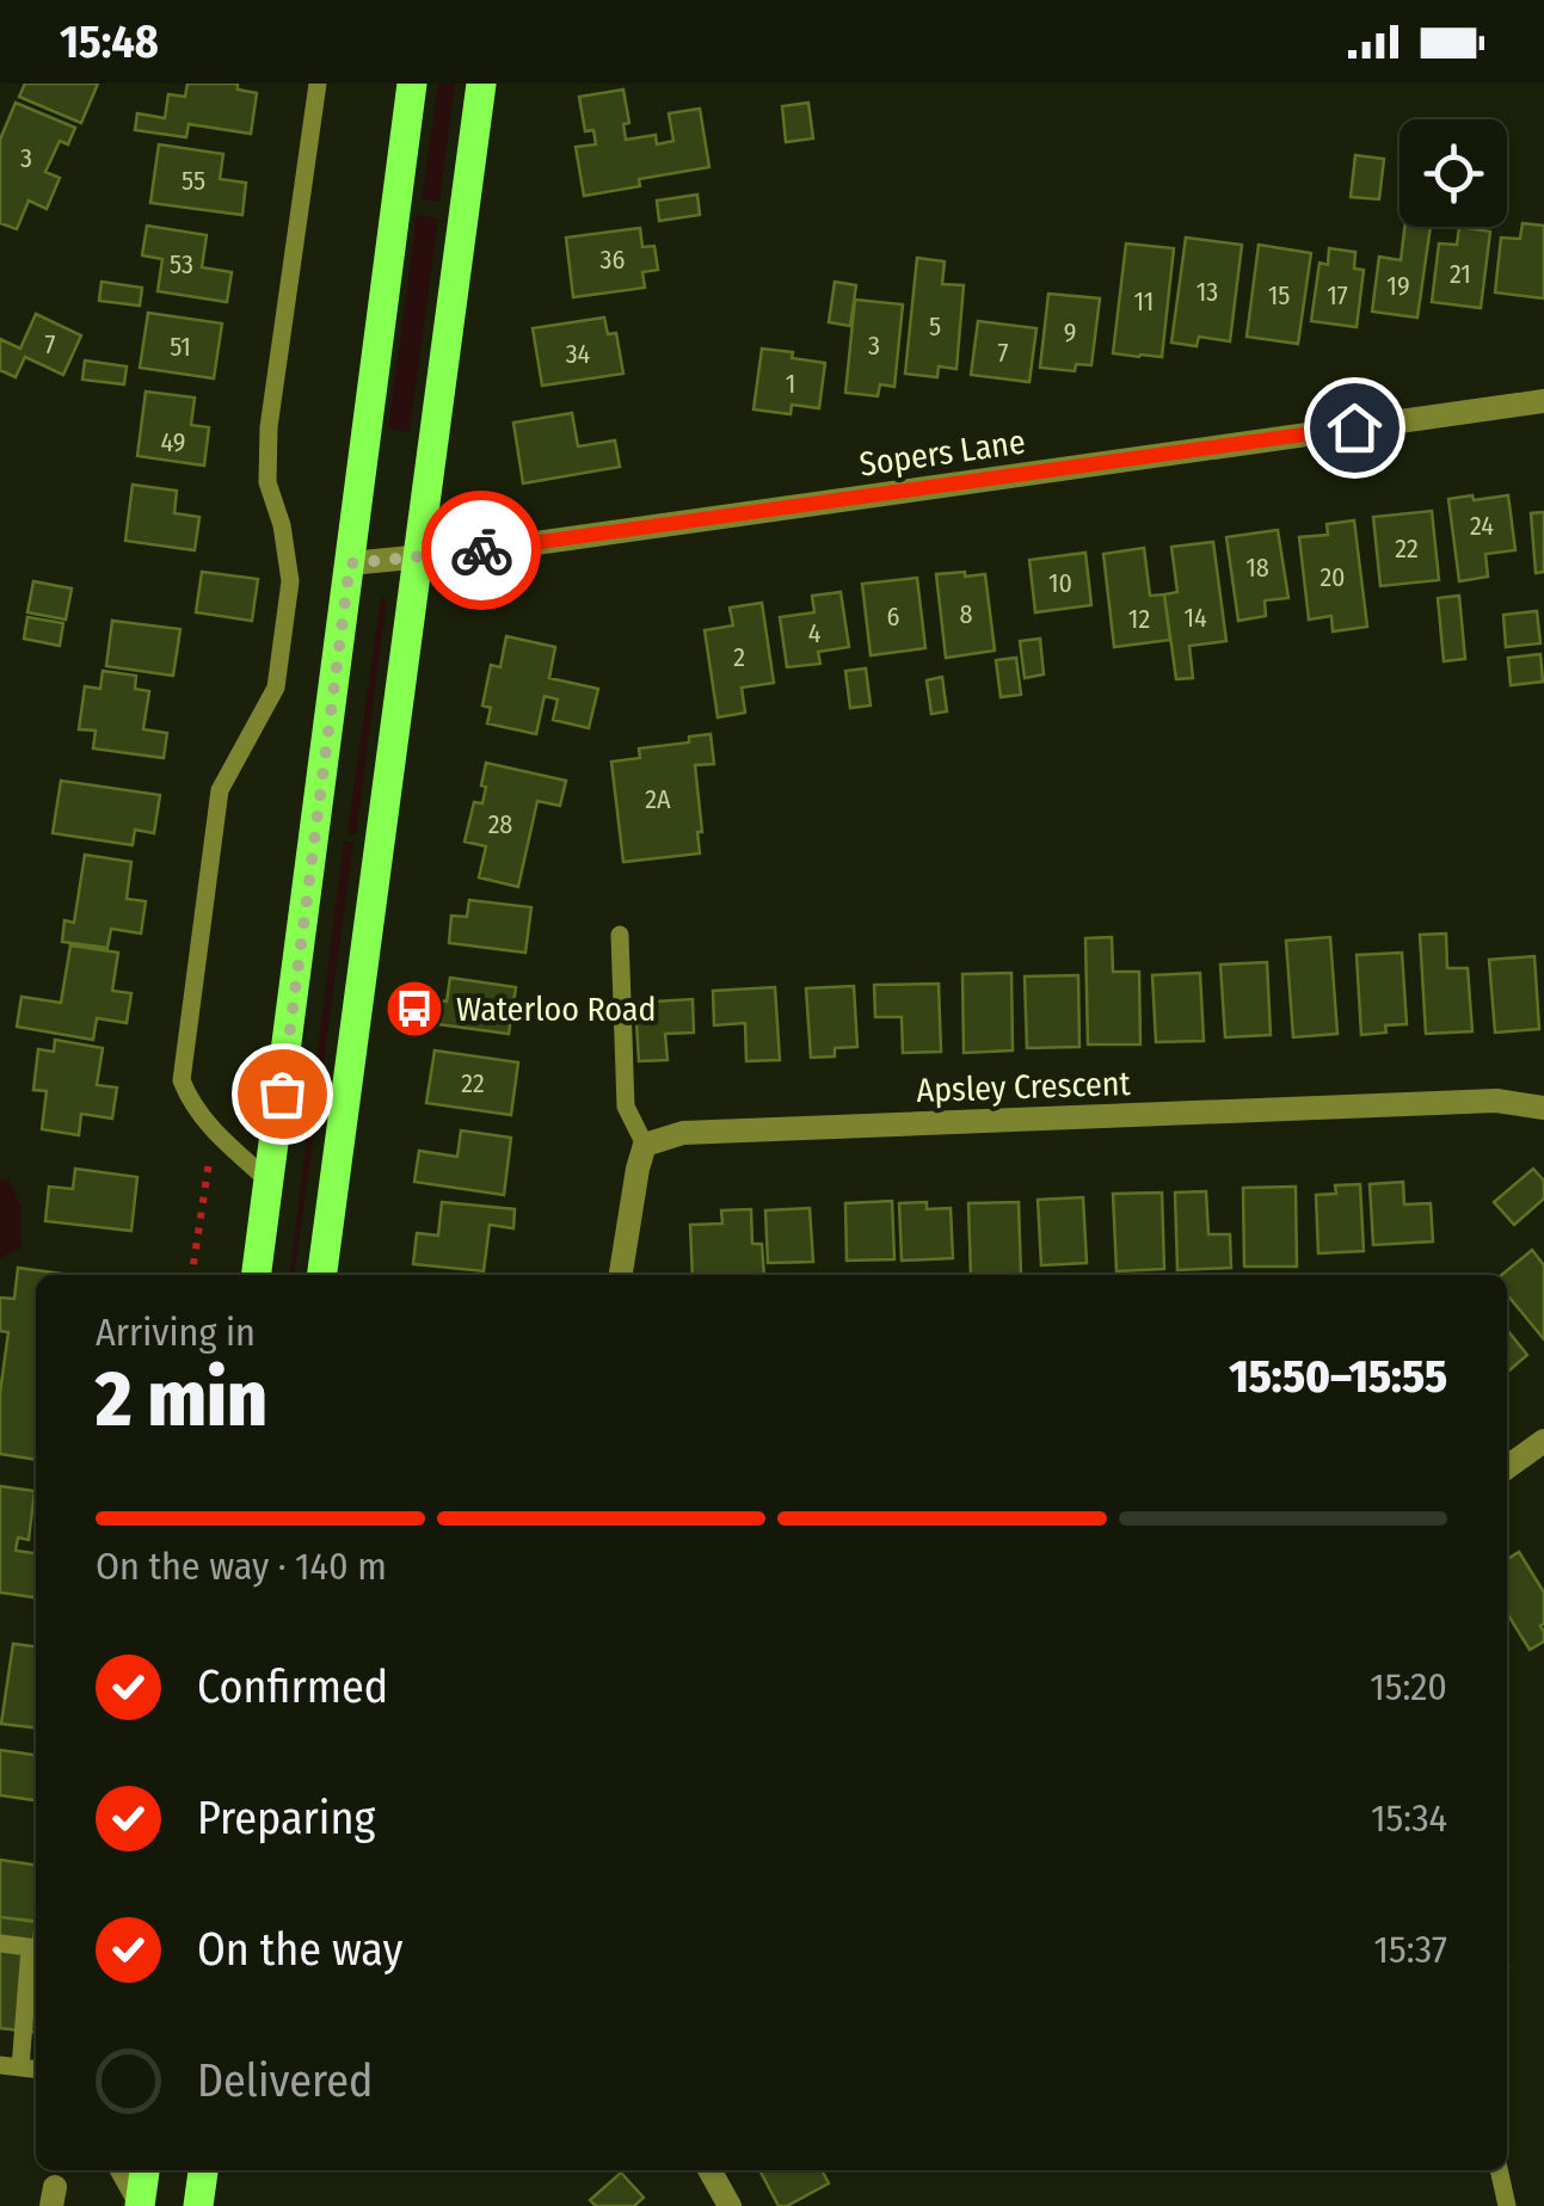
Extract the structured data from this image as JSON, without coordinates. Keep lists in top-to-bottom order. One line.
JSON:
{"streets":{"street":["Sopers Lane","Apsley Crescent"]},"places":{"bus stop":["Waterloo Road"]},"house_numbers":["3","55","36","53","21","19","13","15","17","11","5","9","7","3","51","7","34","1","49","24","22","18","20","10","8","6","14","12","4","2","2A","28","22"],"page":{"status":"15:48","heading":["2 min","Arriving in","15:50–15:55"],"bar":"On the way · 140 m","list":[["Confirmed","15:20"],["Preparing","15:34"],["On the way","15:37"],"Delivered"]}}
